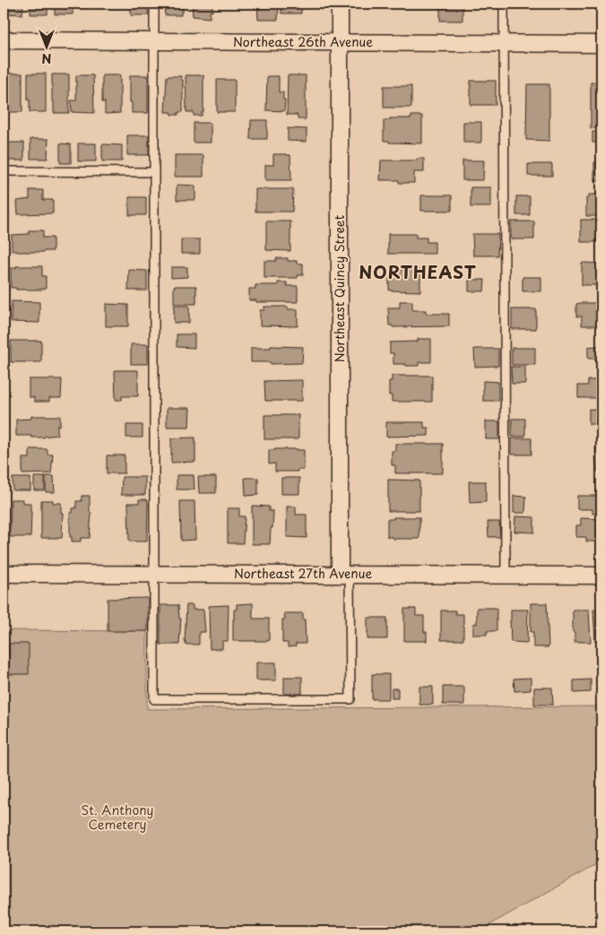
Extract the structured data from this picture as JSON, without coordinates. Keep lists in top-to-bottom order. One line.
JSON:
{"streets":{"street":["Northeast 26th Avenue","Northeast Quincy Street","Northeast 27th Avenue"]},"crossings":[["Northeast 26th Avenue","Northeast Quincy Street"],["Northeast Quincy Street","Northeast 27th Avenue"]],"districts":["NORTHEAST"],"parks":["St. Anthony Cemetery"],"north":"bottom"}
